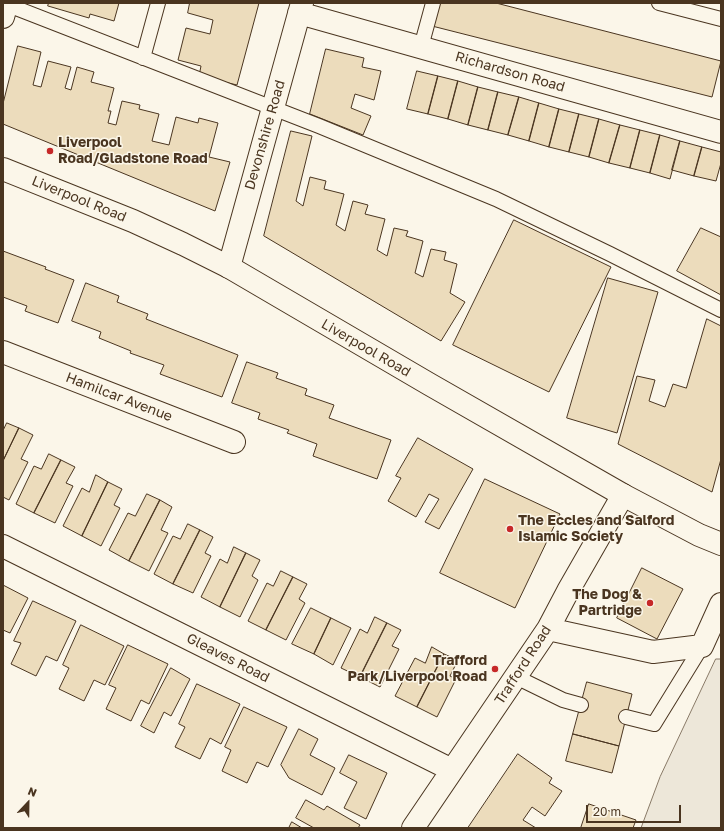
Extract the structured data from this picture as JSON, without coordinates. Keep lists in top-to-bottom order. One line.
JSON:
{"streets":{"street":["Richardson Road","Devonshire Road","Liverpool Road","Hamilcar Avenue","Gleaves Road","Trafford Road"]},"crossings":[["Richardson Road","Devonshire Road"],["Devonshire Road","Liverpool Road"],["Liverpool Road","Trafford Road"],["Gleaves Road","Trafford Road"]],"places":["Liverpool Road/Gladstone Road","The Eccles and Salford Islamic Society","The Dog & Partridge","Trafford Park/Liverpool Road"],"scale_bar":"20 m","north":"top"}
